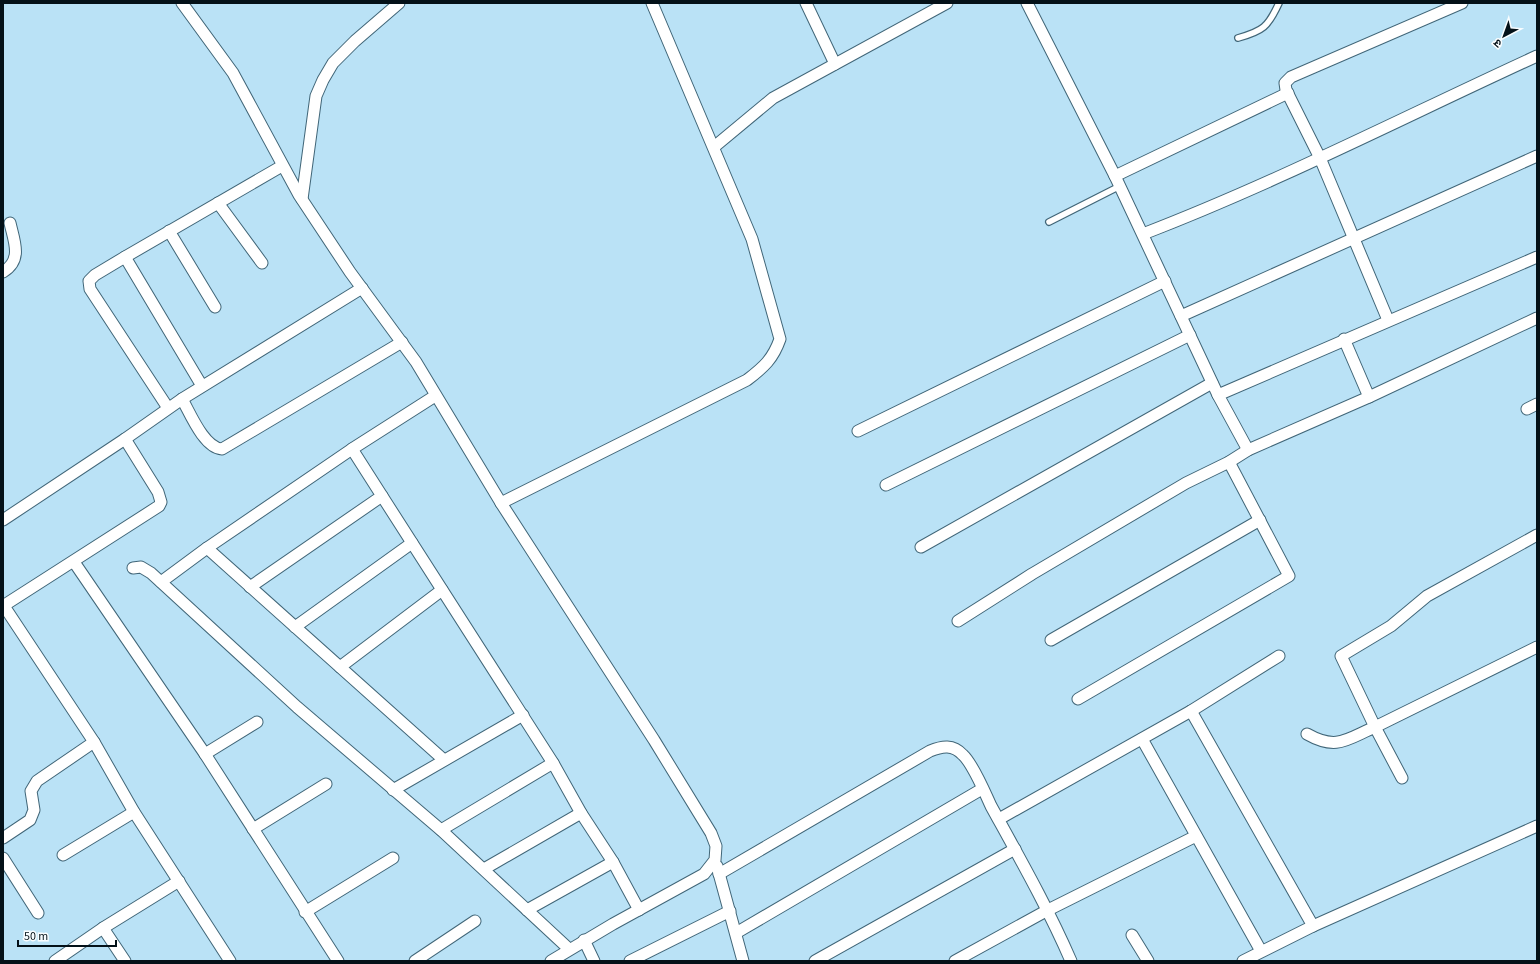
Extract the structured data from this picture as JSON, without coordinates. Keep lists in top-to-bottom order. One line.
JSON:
{"scale_bar":"50 m","north":"bottom left"}
